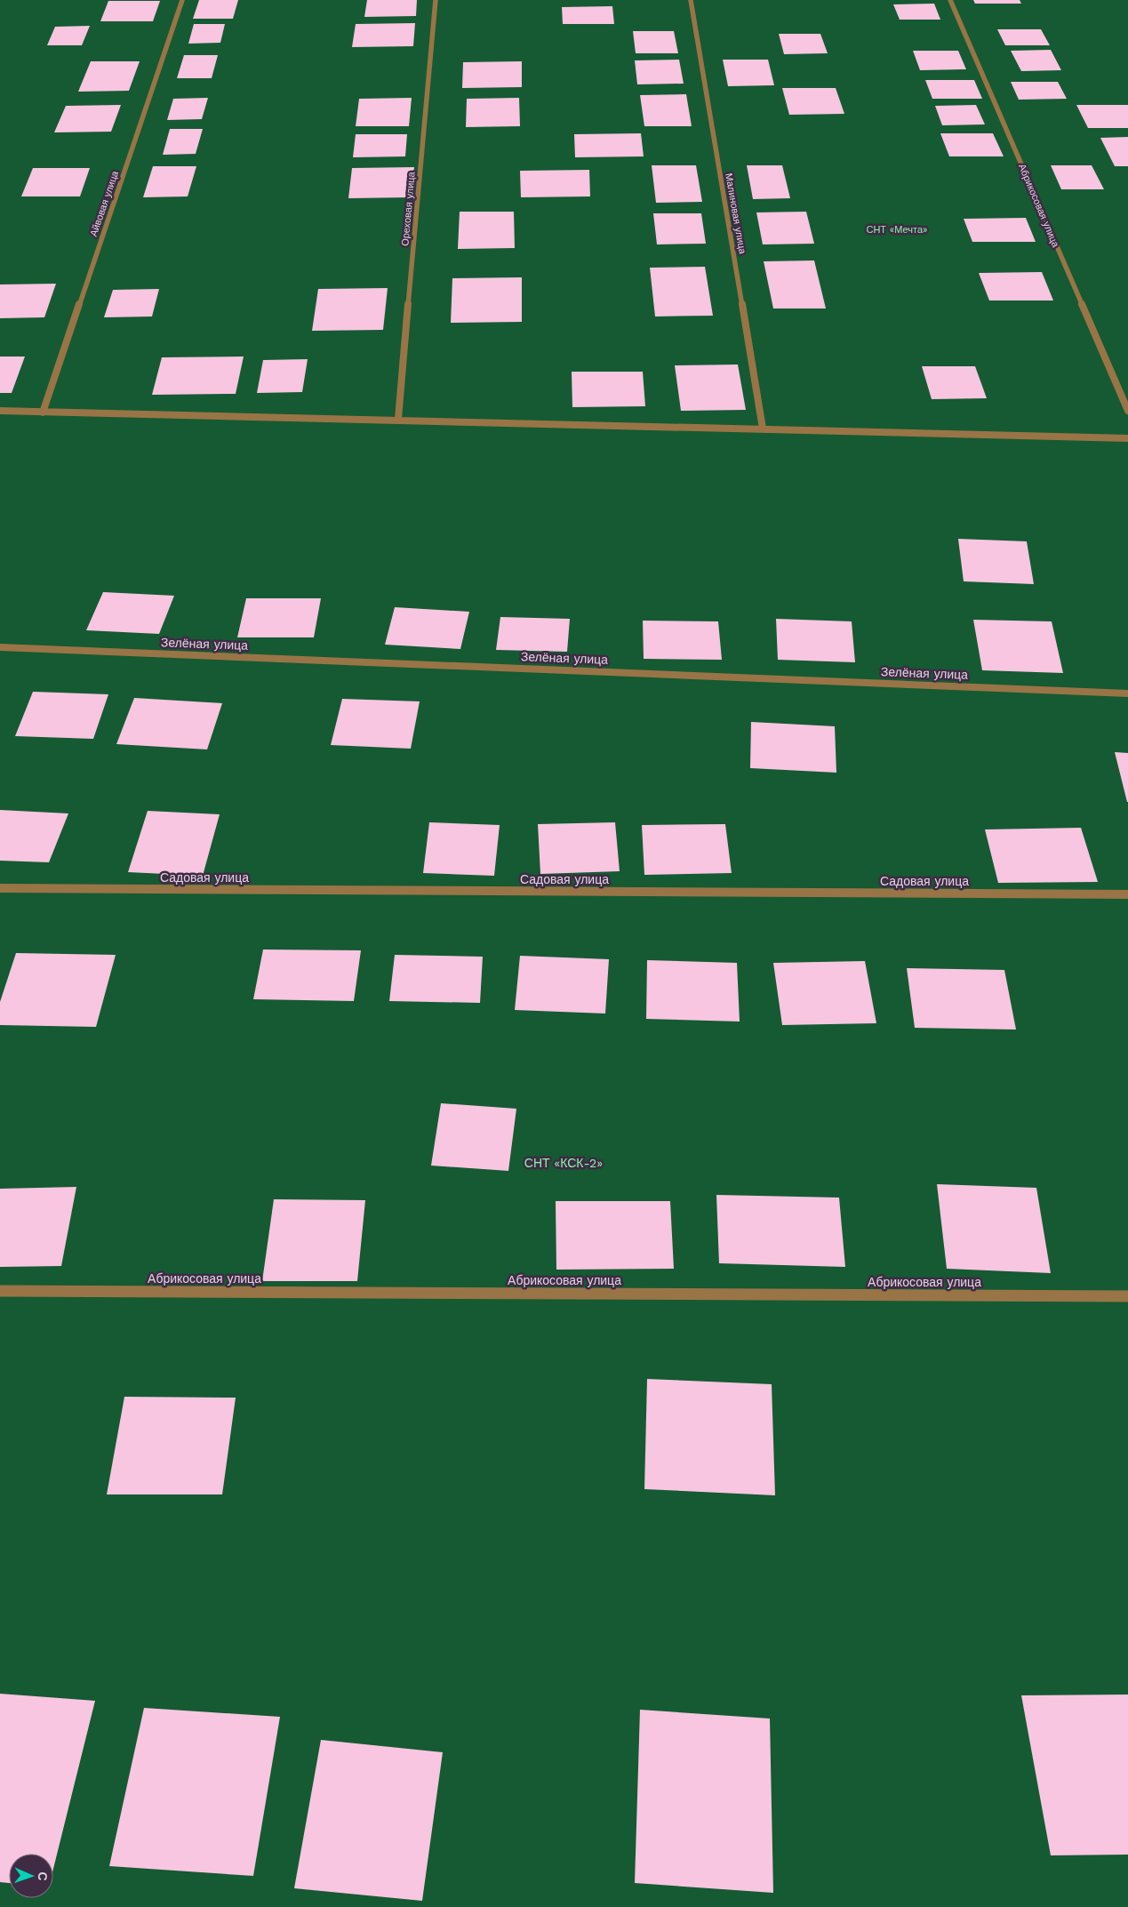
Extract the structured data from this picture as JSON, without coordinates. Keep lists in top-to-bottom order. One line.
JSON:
{"streets":{"street":["Айвовая улица","Абрикосовая улица","Ореховая улица","Малиновая улица","Зелёная улица","Садовая улица"]},"parks":["СНТ «Мечта»","СНТ «КСК-2»"],"north":"right"}
